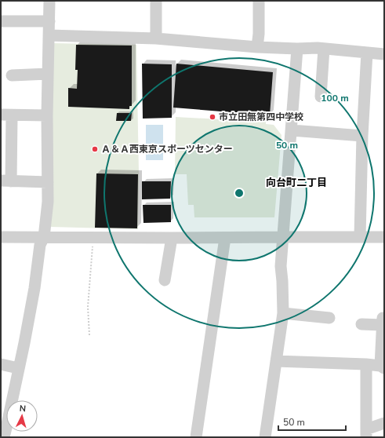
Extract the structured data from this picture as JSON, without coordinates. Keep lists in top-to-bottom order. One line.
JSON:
{"districts":["向台町二丁目"],"places":["市立田無第四中学校","Ａ＆Ａ西東京スポーツセンター"],"scale_bar":"50 m","north":"top","rings":["100 m","50 m"]}
